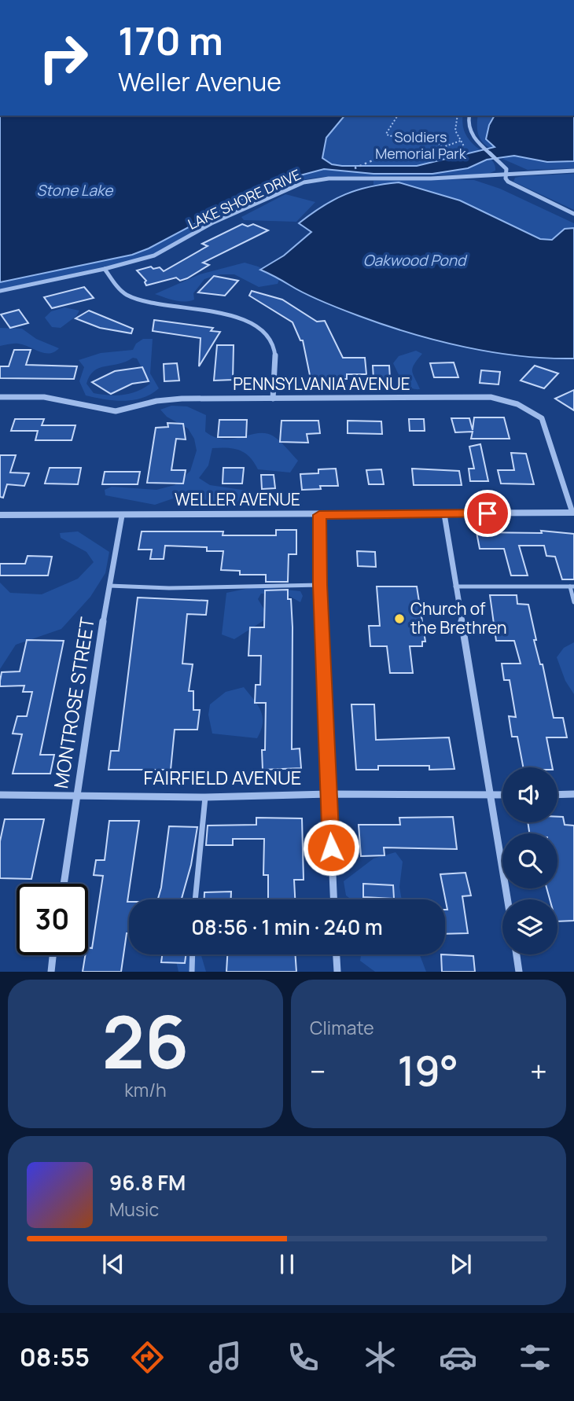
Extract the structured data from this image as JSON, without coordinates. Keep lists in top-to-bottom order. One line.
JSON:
{"streets":{"street":["LAKE SHORE DRIVE","PENNSYLVANIA AVENUE","WELLER AVENUE","MONTROSE STREET","FAIRFIELD AVENUE"]},"crossings":[["PENNSYLVANIA AVENUE","WELLER AVENUE"],["WELLER AVENUE","MONTROSE STREET"],["MONTROSE STREET","FAIRFIELD AVENUE"]],"water":["Stone Lake","Oakwood Pond"],"parks":["Soldiers Memorial Park"],"places":["Church of the Brethren"],"page":{"turn":["170 m","Weller Avenue"],"limit":"30","trip":"08:56 · 1 min · 240 m","tile":[["26","km/h"],"Climate"],"heat":["−","19°","+"],"song":["96.8 FM","Music"],"tabs":"08:55"}}
